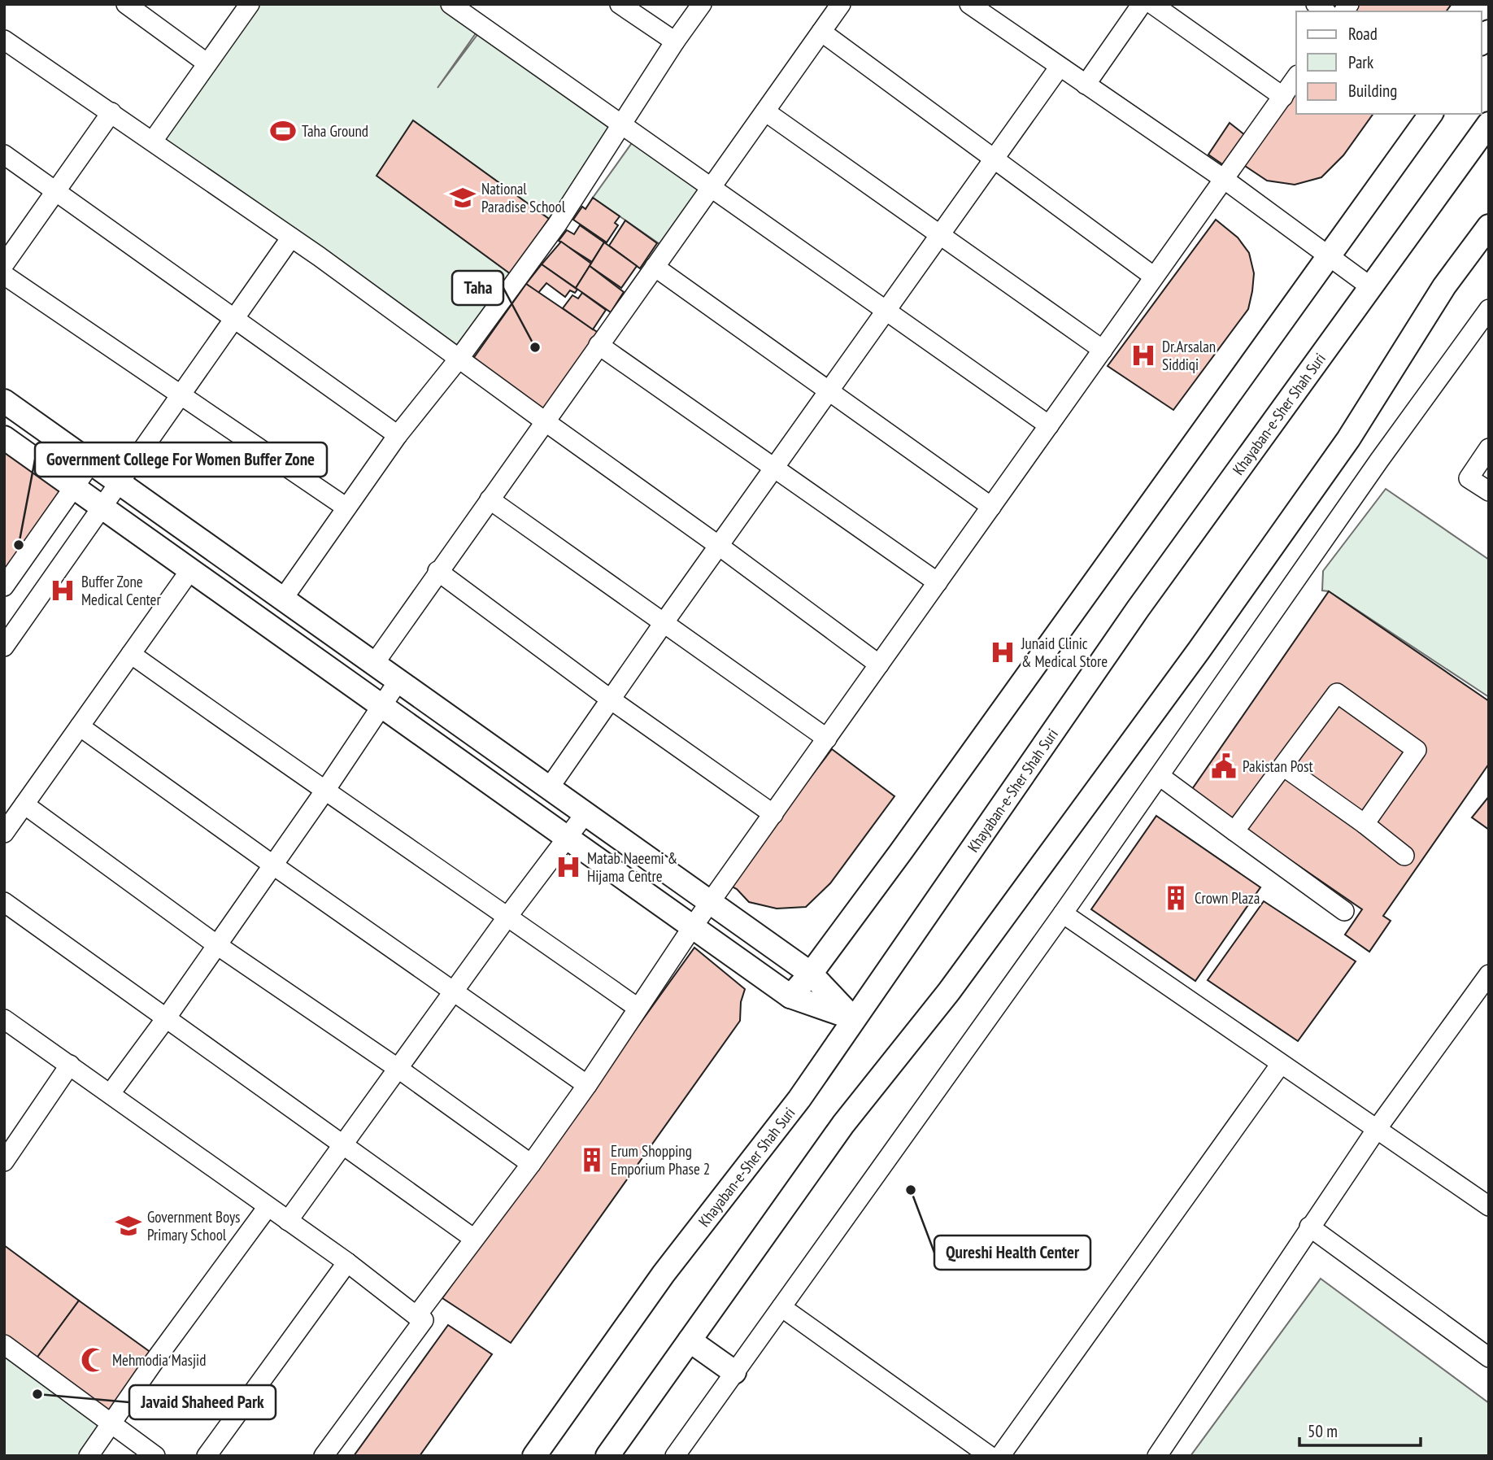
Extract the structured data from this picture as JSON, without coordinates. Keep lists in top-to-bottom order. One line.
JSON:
{"streets":{"main road":["Khayaban-e-Sher Shah Suri"]},"places":{"sports":["Taha Ground"],"school or university":["National Paradise School","Government Boys Primary School"],"other":["Taha","Government College For Women Buffer Zone","Qureshi Health Center","Javaid Shaheed Park"],"hospital":["Dr.Arsalan Siddiqi","Buffer Zone Medical Center","Junaid Clinic & Medical Store","Matab Naeemi & Hijama Centre"],"public building":["Pakistan Post"],"building":["Crown Plaza","Erum Shopping Emporium Phase 2"],"mosque":["Mehmodia Masjid"]},"legend":["Road","Park","Building"],"scale_bar":"50 m"}
